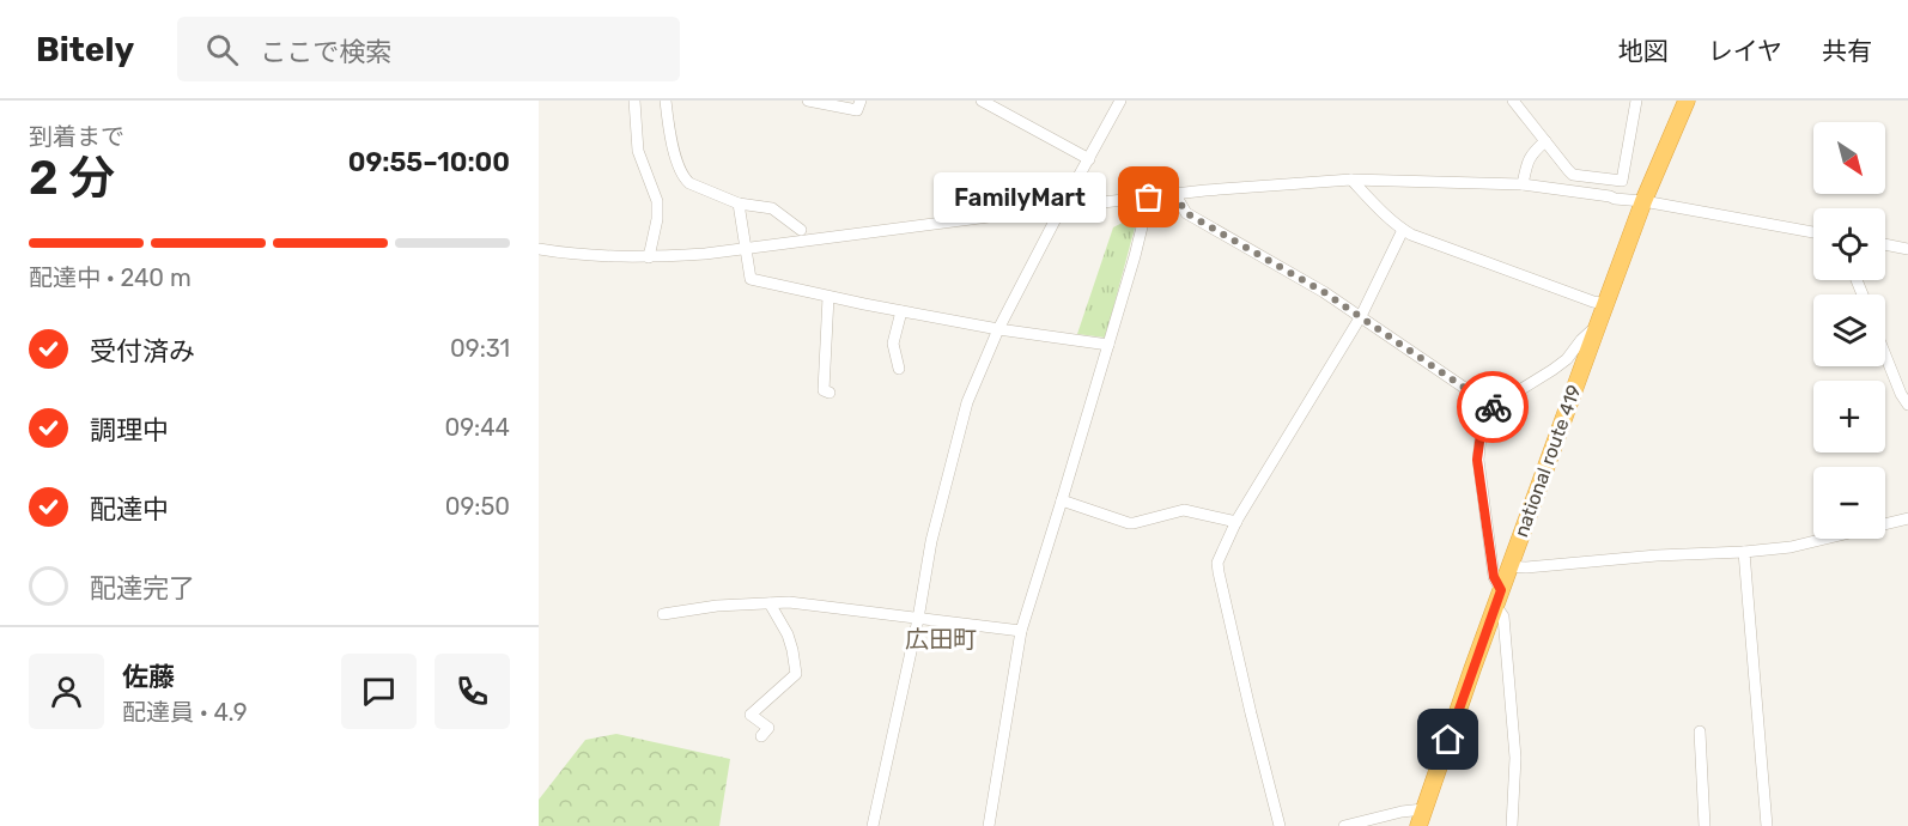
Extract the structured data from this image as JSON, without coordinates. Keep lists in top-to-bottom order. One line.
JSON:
{"streets":{"highway":["national route 419"]},"districts":["広田町"],"places":["FamilyMart"],"north":"bottom right","page":{"header":"Bitely","search":"ここで検索","nav":["地図","レイヤ","共有"],"heading":["2 分","到着まで","09:55–10:00"],"panel":["佐藤","配達員 · 4.9"],"map_buttons":["+","−"],"bubble":"FamilyMart","bar":"配達中 · 240 m","list":[["受付済み","09:31"],["調理中","09:44"],["配達中","09:50"],"配達完了"]}}
